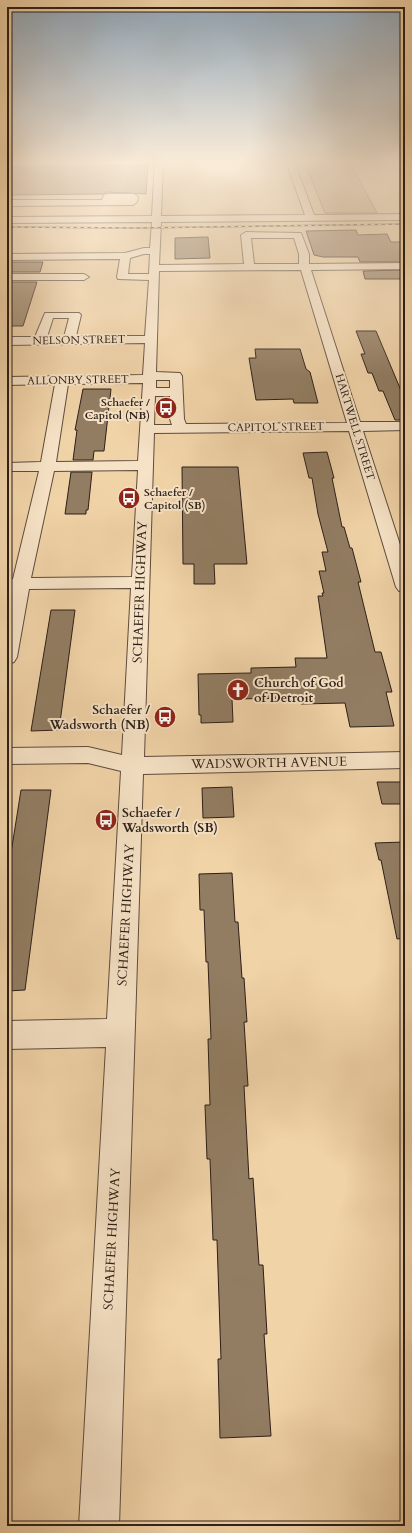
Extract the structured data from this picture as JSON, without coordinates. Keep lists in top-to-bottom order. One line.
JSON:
{"streets":{"street":["NELSON STREET","ALLONBY STREET","CAPITOL STREET","HARTWELL STREET","SCHAEFER HIGHWAY","WADSWORTH AVENUE"]},"crossings":[["NELSON STREET","SCHAEFER HIGHWAY"],["ALLONBY STREET","CAPITOL STREET"],["ALLONBY STREET","SCHAEFER HIGHWAY"],["CAPITOL STREET","HARTWELL STREET"],["CAPITOL STREET","SCHAEFER HIGHWAY"],["SCHAEFER HIGHWAY","WADSWORTH AVENUE"]],"places":{"bus stop":["Schaefer / Capitol (NB)","Schaefer / Capitol (SB)","Schaefer / Wadsworth (NB)","Schaefer / Wadsworth (SB)"],"church":["Church of God of Detroit"]}}
